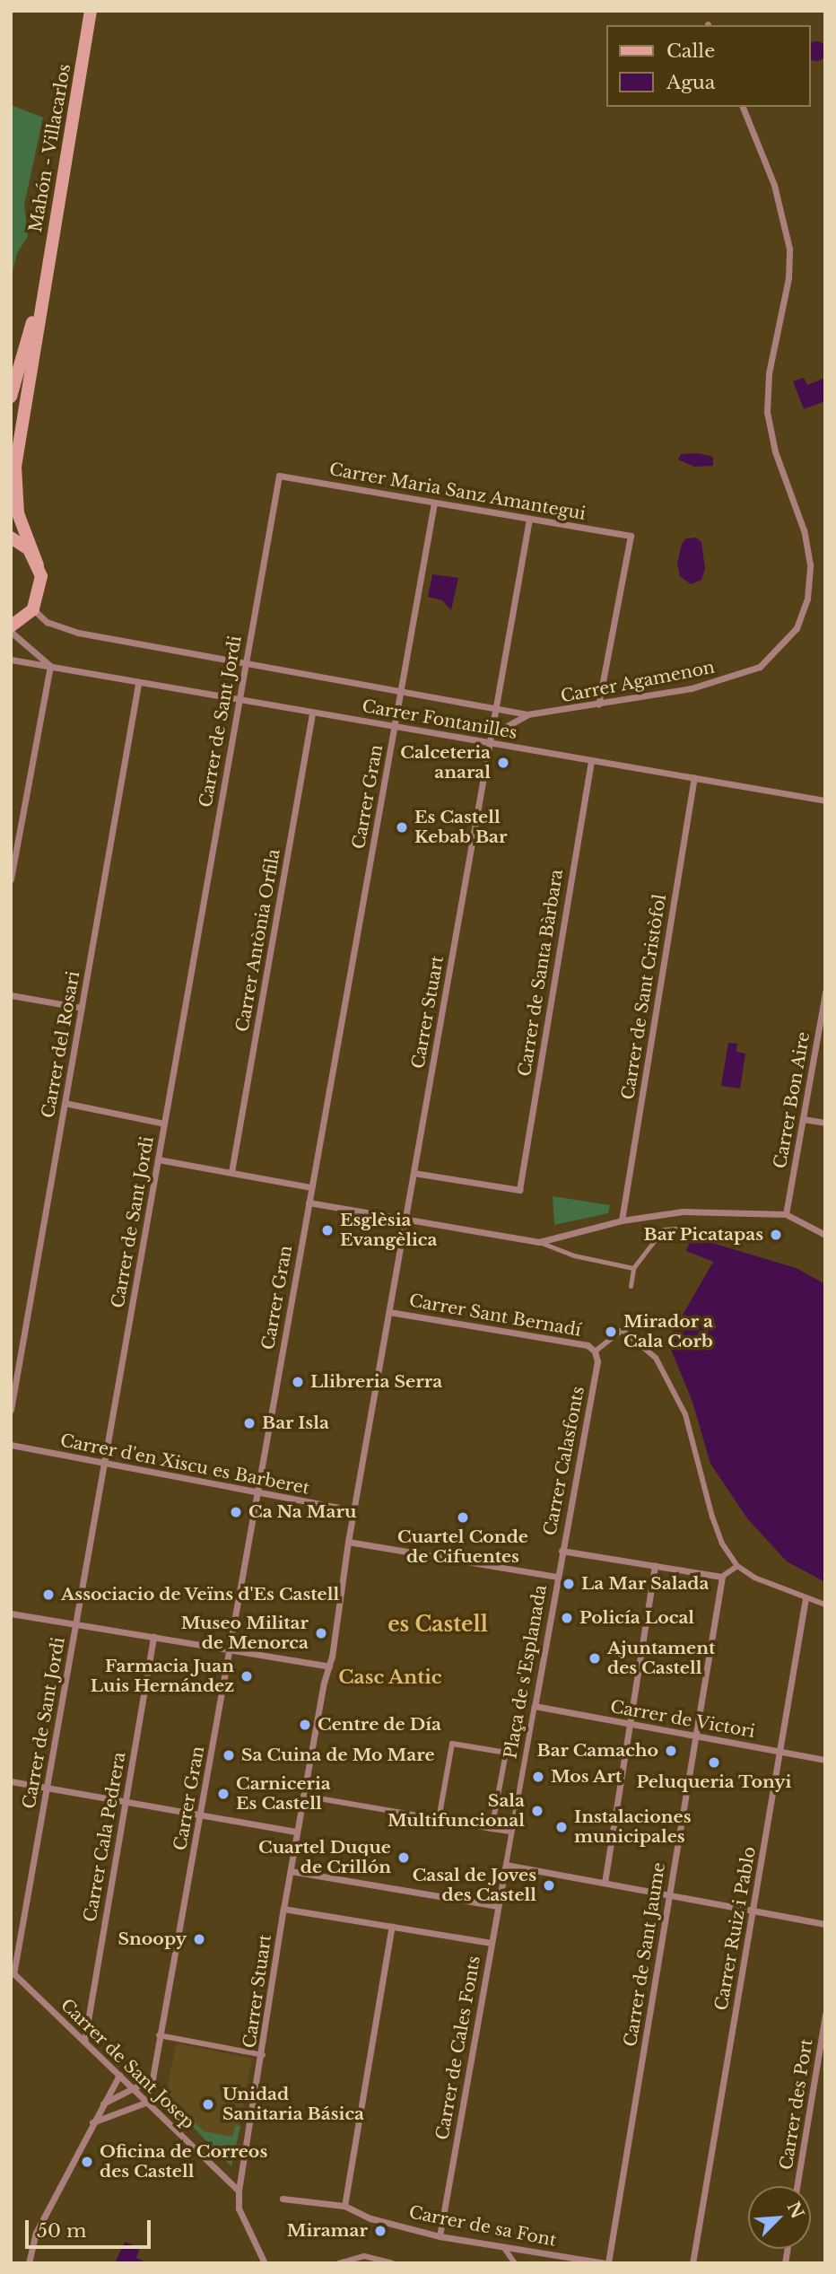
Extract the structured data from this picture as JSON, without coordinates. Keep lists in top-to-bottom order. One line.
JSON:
{"streets":{"main road":["Mahón - Villacarlos"],"street":["Carrer Maria Sanz Amantegui","Carrer Agamenon","Carrer Fontanilles","Carrer de Sant Jordi","Carrer Gran","Carrer Antònia Orfila","Carrer de Santa Bàrbara","Carrer de Sant Cristòfol","Carrer Stuart","Carrer del Rosari","Carrer Bon Aire","Carrer Sant Bernadí","Carrer Calasfonts","Carrer d'en Xiscu es Barberet","Plaça de s'Esplanada","Carrer de Victori","Carrer Cala Pedrera","Carrer Ruiz i Pablo","Carrer de Sant Jaume","Carrer de Cales Fonts","Carrer de Sant Josep","Carrer des Port","Carrer de sa Font"]},"crossings":[["Mahón - Villacarlos","Carrer Fontanilles"],["Carrer Maria Sanz Amantegui","Carrer Agamenon"],["Carrer Maria Sanz Amantegui","Carrer de Sant Jordi"],["Carrer Maria Sanz Amantegui","Carrer Gran"],["Carrer Maria Sanz Amantegui","Carrer Stuart"],["Carrer Agamenon","Carrer Fontanilles"],["Carrer Agamenon","Carrer Stuart"],["Carrer Fontanilles","Carrer de Sant Jordi"],["Carrer Fontanilles","Carrer Gran"],["Carrer Fontanilles","Carrer Antònia Orfila"],["Carrer Fontanilles","Carrer de Santa Bàrbara"],["Carrer Fontanilles","Carrer de Sant Cristòfol"],["Carrer Fontanilles","Carrer Stuart"],["Carrer Fontanilles","Carrer del Rosari"],["Carrer de Sant Jordi","Carrer d'en Xiscu es Barberet"],["Carrer de Sant Jordi","Carrer de Sant Josep"],["Carrer Gran","Carrer d'en Xiscu es Barberet"],["Carrer Gran","Carrer de Sant Josep"],["Carrer de Santa Bàrbara","Carrer Stuart"],["Carrer Stuart","Carrer Sant Bernadí"],["Carrer Stuart","Carrer d'en Xiscu es Barberet"],["Carrer Stuart","Carrer de Sant Josep"],["Carrer Sant Bernadí","Carrer Calasfonts"],["Carrer Calasfonts","Plaça de s'Esplanada"],["Plaça de s'Esplanada","Carrer de Victori"],["Plaça de s'Esplanada","Carrer de Cales Fonts"],["Carrer de Victori","Carrer Ruiz i Pablo"],["Carrer de Victori","Carrer de Sant Jaume"],["Carrer Cala Pedrera","Carrer de Sant Josep"],["Carrer de Sant Jaume","Carrer de sa Font"],["Carrer de Cales Fonts","Carrer de sa Font"]],"districts":["es Castell","Casc Antic"],"places":["Calceteria anaral","Es Castell Kebab Bar","Esglèsia Evangèlica","Bar Picatapas","Mirador a Cala Corb","Llibreria Serra","Bar Isla","Ca Na Maru","Cuartel Conde de Cifuentes","La Mar Salada","Associacio de Veïns d'Es Castell","Policía Local","Museo Militar de Menorca","Ajuntament des Castell","Farmacia Juan Luis Hernández","Centre de Día","Bar Camacho","Sa Cuina de Mo Mare","Peluqueria Tonyi","Mos Art","Carniceria Es Castell","Sala Multifuncional","Instalaciones municipales","Cuartel Duque de Crillón","Casal de Joves des Castell","Snoopy","Unidad Sanitaria Básica","Oficina de Correos des Castell","Miramar"],"legend":["Calle","Agua"],"scale_bar":"50 m","north":"top right"}
